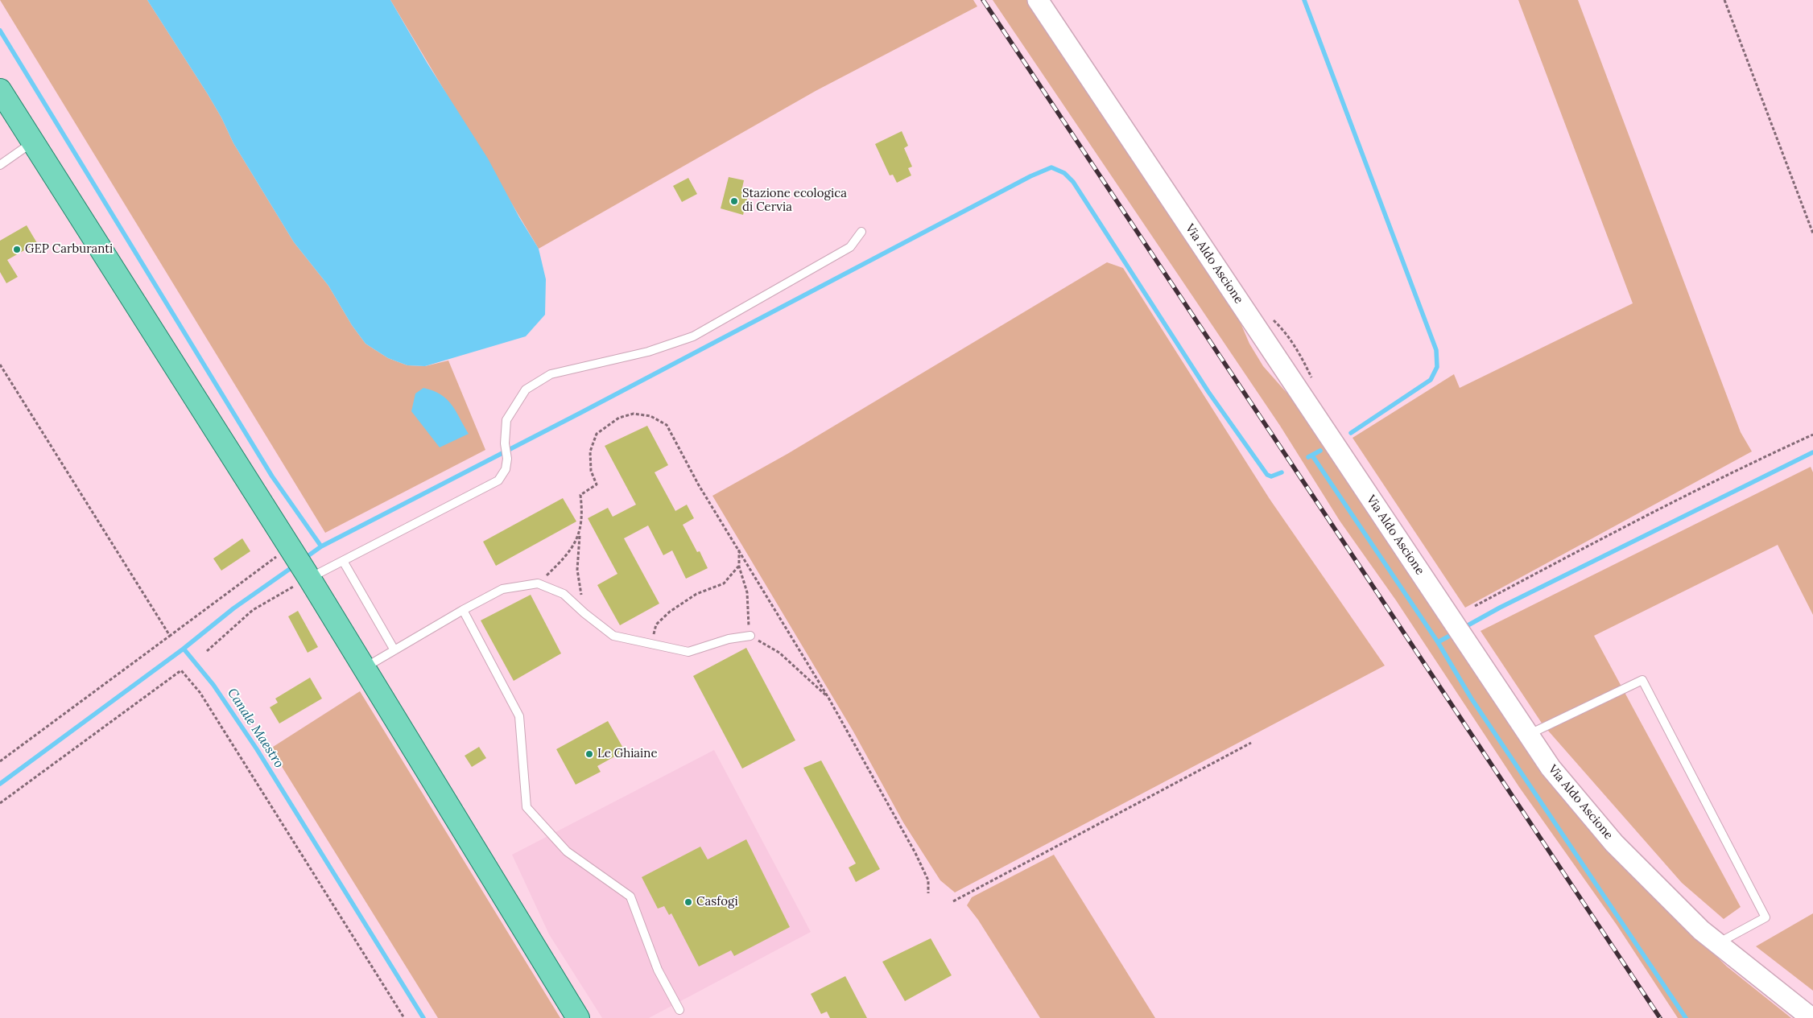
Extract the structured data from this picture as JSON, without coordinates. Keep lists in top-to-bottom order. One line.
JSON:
{"streets":{"street":["Via Aldo Ascione"]},"water":["Canale Maestro"],"places":["Stazione ecologica di Cervia","GEP Carburanti","Le Ghiaine","Casfogi"]}
